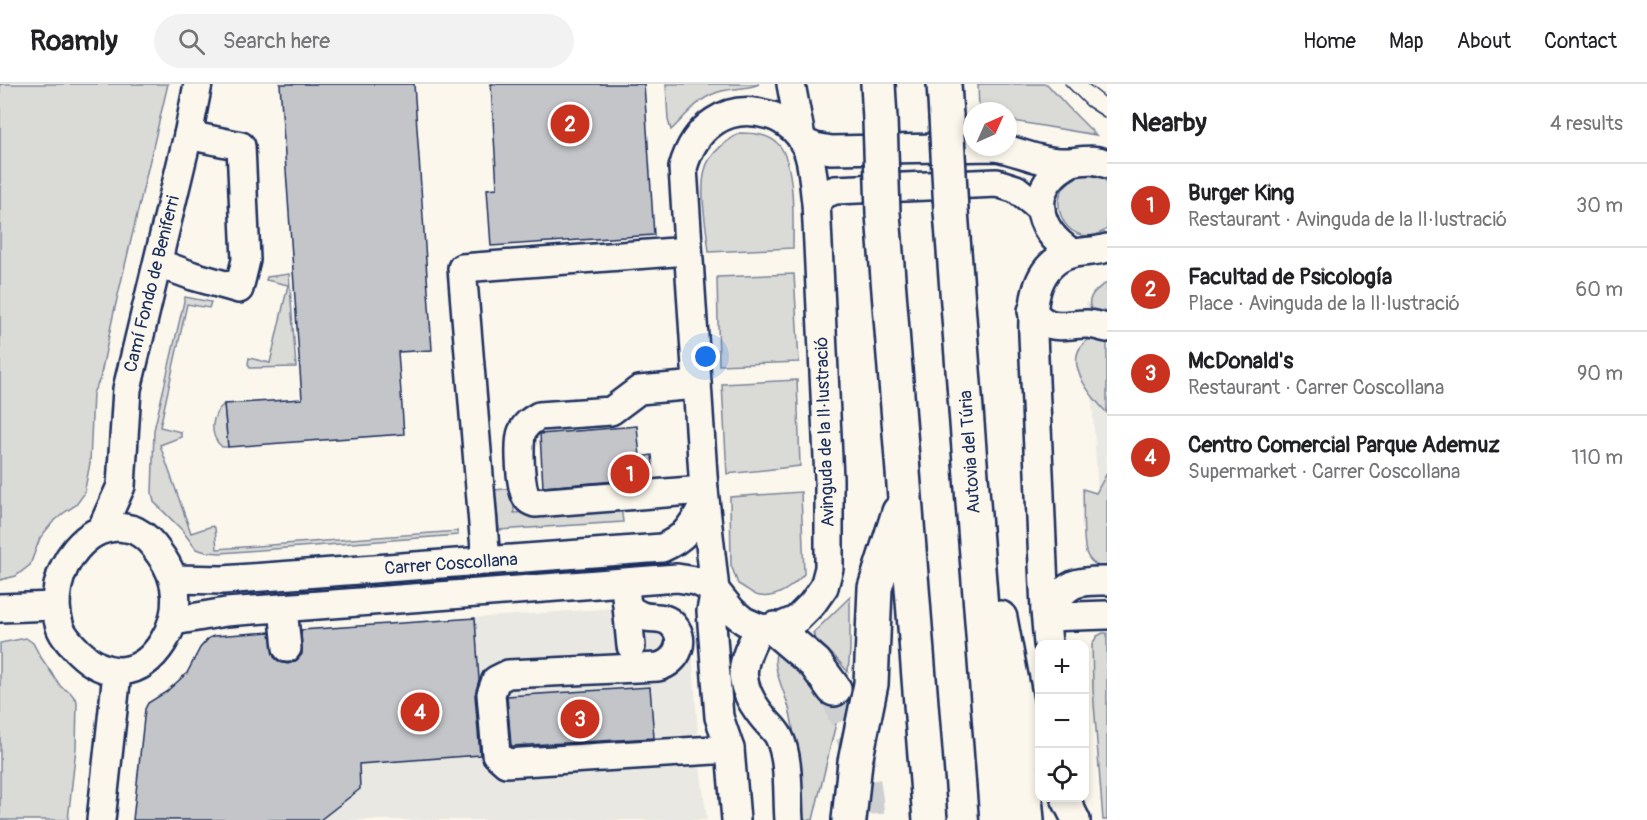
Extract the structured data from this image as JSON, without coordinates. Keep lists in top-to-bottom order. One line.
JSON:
{"streets":{"highway":["Autovia del Túria"],"street":["Camí Fondo de Beniferri","Avinguda de la Il·lustració","Carrer Coscollana"]},"crossings":[["Camí Fondo de Beniferri","Carrer Coscollana"]],"north":"top right","page":{"header":"Roamly","search":"Search here","nav":["Home","Map","About","Contact"],"heading":["Nearby","4 results"],"pins":["2","1","4","3"],"list":[{"mark":"1","name":"Burger King","note":"Restaurant · Avinguda de la Il·lustració","value":"30 m"},{"mark":"2","name":"Facultad de Psicología","note":"Place · Avinguda de la Il·lustració","value":"60 m"},{"mark":"3","name":"McDonald's","note":"Restaurant · Carrer Coscollana","value":"90 m"},{"mark":"4","name":"Centro Comercial Parque Ademuz","note":"Supermarket · Carrer Coscollana","value":"110 m"}],"map_buttons":["+","−"]}}
